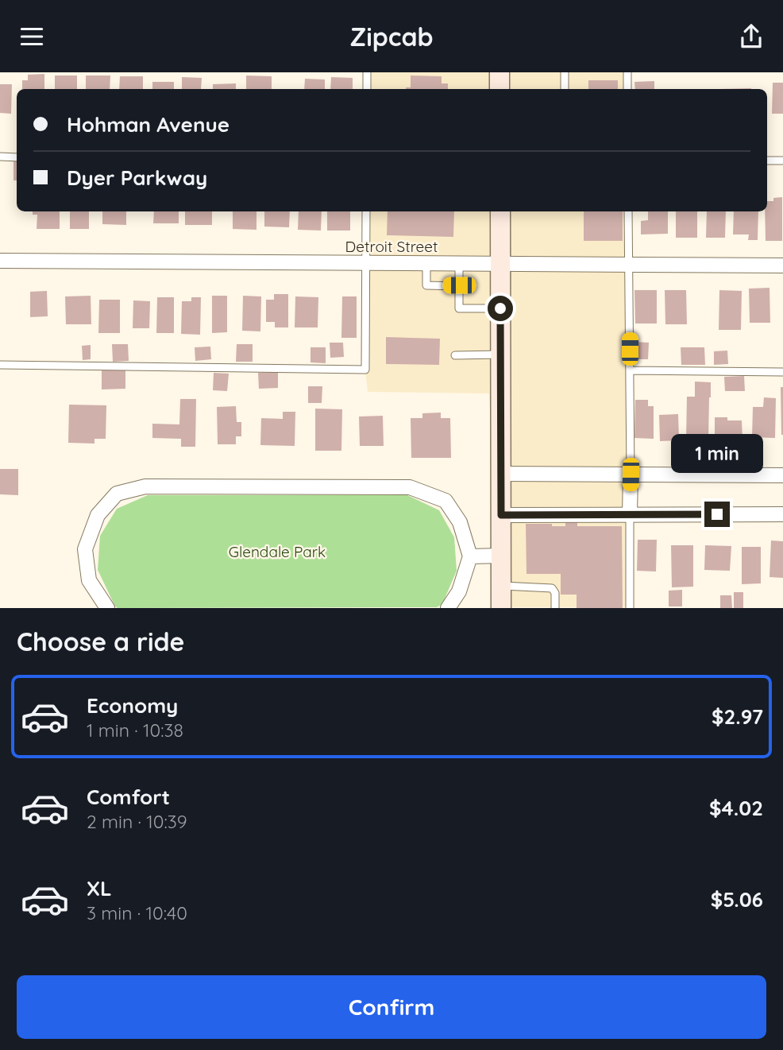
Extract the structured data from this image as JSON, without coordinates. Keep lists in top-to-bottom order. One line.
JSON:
{"streets":{"street":["Detroit Street"]},"parks":["Glendale Park"],"page":{"header":"Zipcab","banner":["Hohman Avenue","Dyer Parkway"],"bubble":"1 min","heading":"Choose a ride","list":[{"name":"Economy","note":"1 min · 10:38","value":"$2.97"},{"name":"Comfort","note":"2 min · 10:39","value":"$4.02"},{"name":"XL","note":"3 min · 10:40","value":"$5.06"}],"buttons":"Confirm"}}
